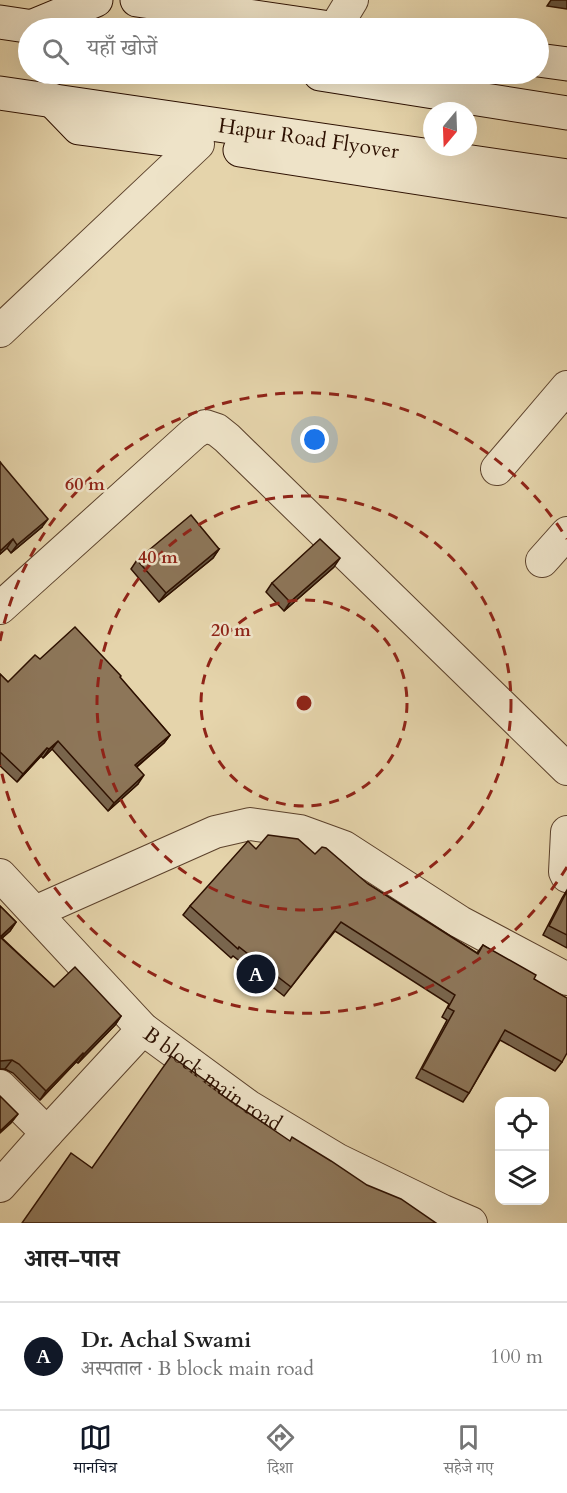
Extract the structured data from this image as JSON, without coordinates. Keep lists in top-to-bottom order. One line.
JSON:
{"streets":{"main road":["Hapur Road Flyover"],"street":["B block main road"]},"north":"bottom","page":{"search":"यहाँ खोजें","pins":"A","heading":"आस-पास","list":[{"mark":"A","name":"Dr. Achal Swami","note":"अस्पताल · B block main road","value":"100 m"}],"nav":["मानचित्र","दिशा","सहेजे गए"]},"rings":["60 m","40 m","20 m"]}
